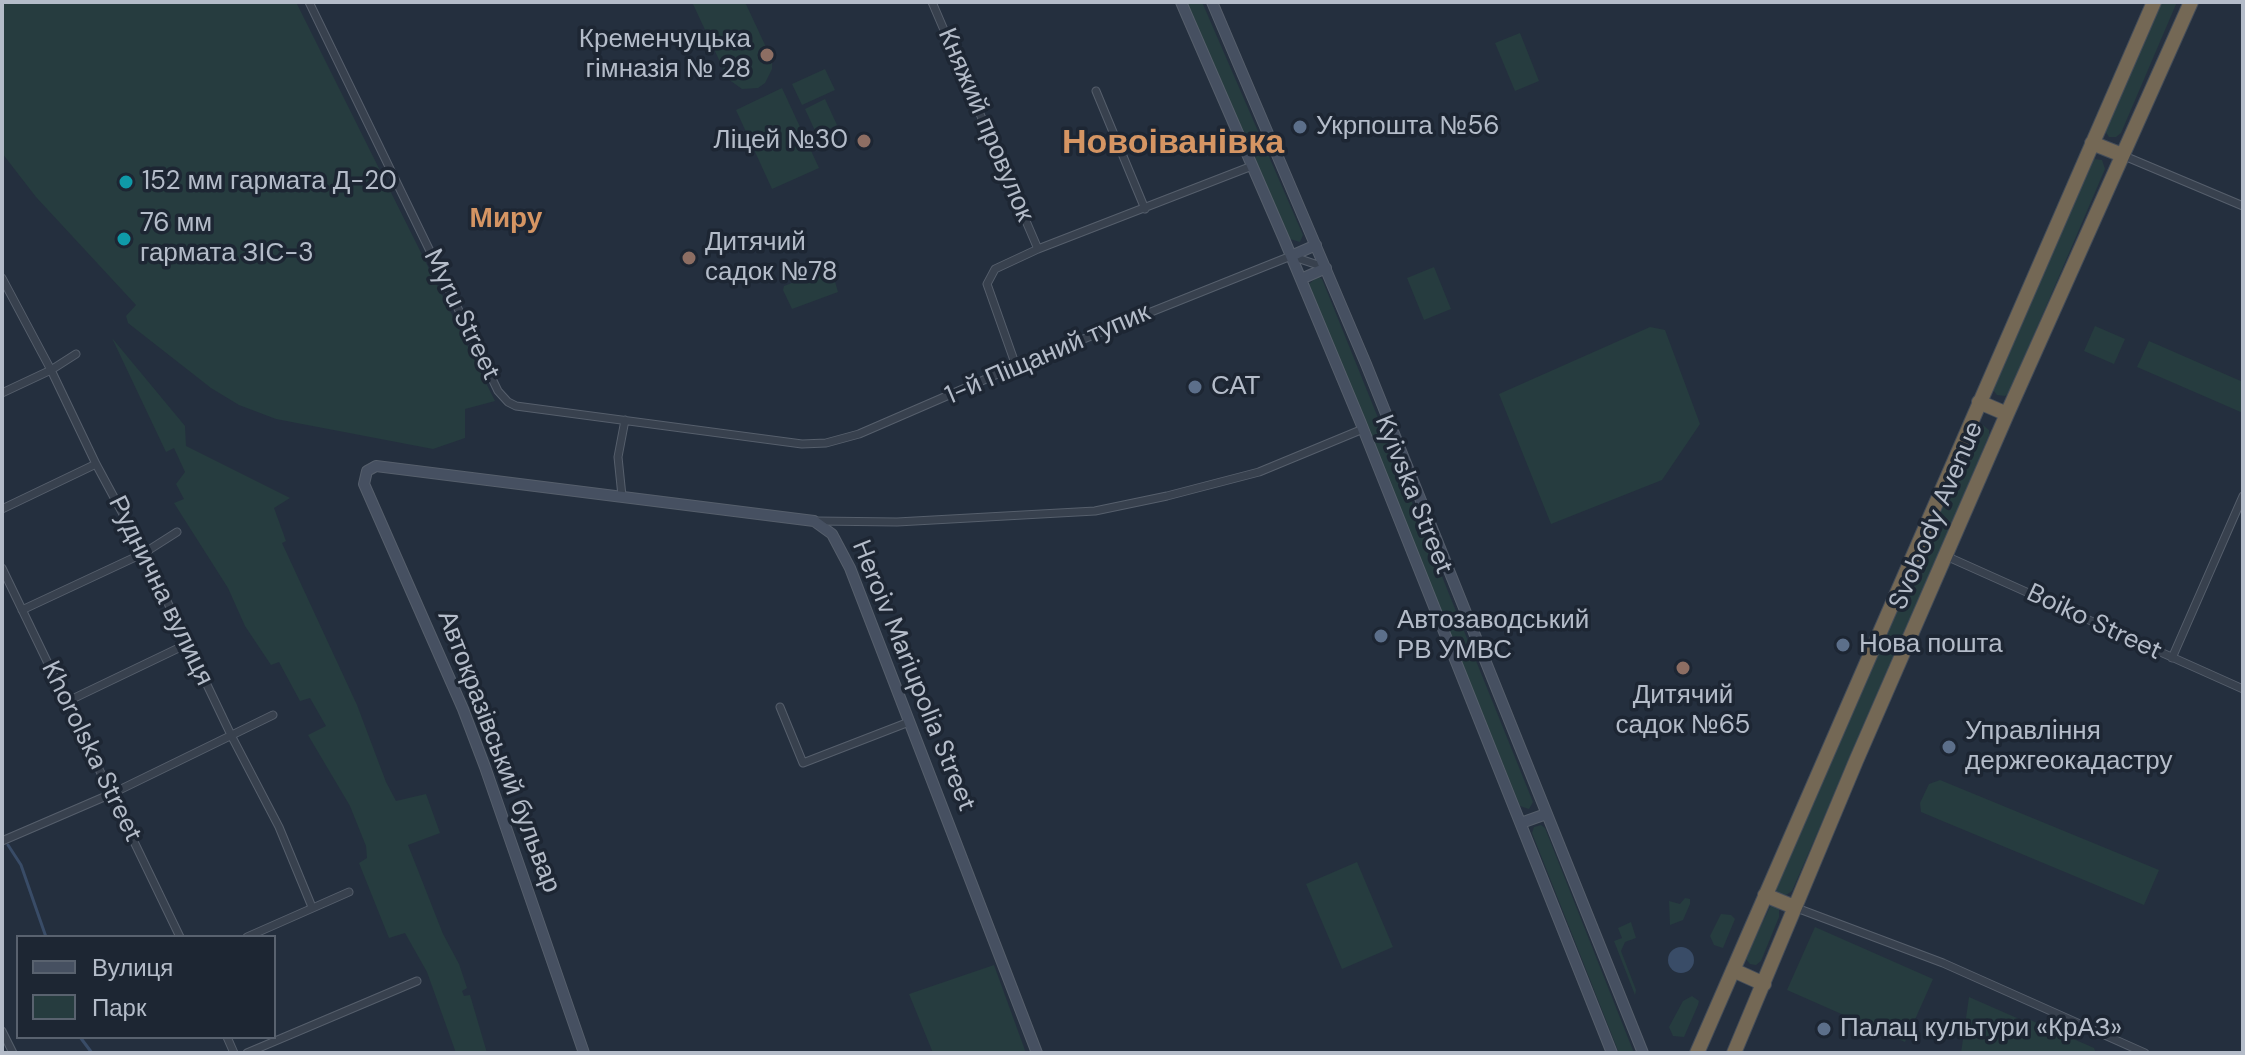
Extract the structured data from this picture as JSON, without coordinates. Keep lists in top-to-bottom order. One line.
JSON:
{"streets":{"highway":["Svobody Avenue"],"main road":["Kyivska Street","Heroiv Mariupolia Street","Автокразівський бульвар"],"street":["Княжий провулок","Myru Street","1-й Піщаний тупик","Руднична вулиця","Boiko Street","Khorolska Street"]},"crossings":[["Myru Street","1-й Піщаний тупик"],["1-й Піщаний тупик","Kyivska Street"],["Svobody Avenue","Boiko Street"]],"districts":["Новоіванівка","Миру"],"places":["Кременчуцька гімназія № 28","Укрпошта №56","Ліцей №30","152 мм гармата Д-20","76 мм гармата ЗІС-3","Дитячий садок №78","САТ","Автозаводський РВ УМВС","Нова пошта","Дитячий садок №65","Управлiння держгеокадастру","Палац культури «КрАЗ»"],"legend":["Вулиця","Парк"]}
